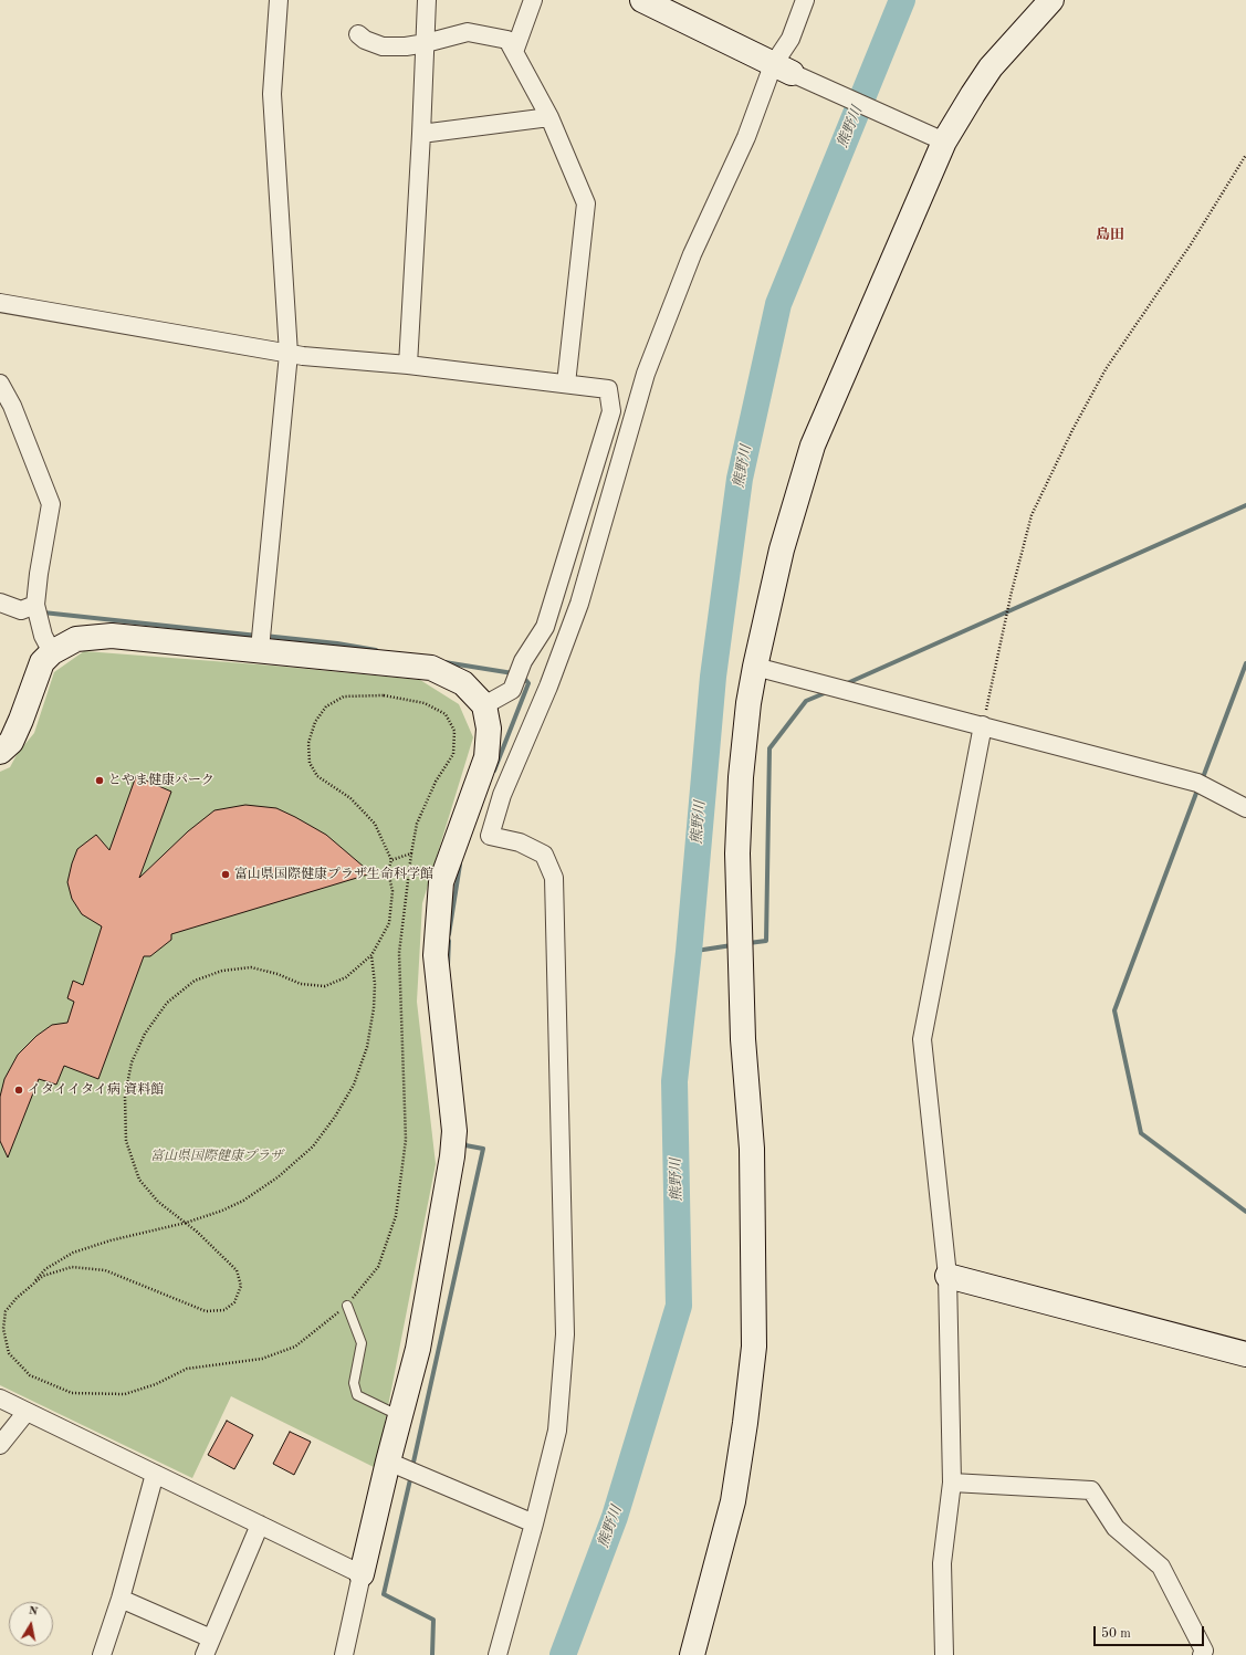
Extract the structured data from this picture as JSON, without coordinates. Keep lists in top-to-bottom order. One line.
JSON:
{"districts":["島田"],"water":["熊野川"],"parks":["富山県国際健康プラザ"],"places":["とやま健康パーク","富山県国際健康プラザ生命科学館","イタイイタイ病 資料館"],"scale_bar":"50 m","north":"top"}
